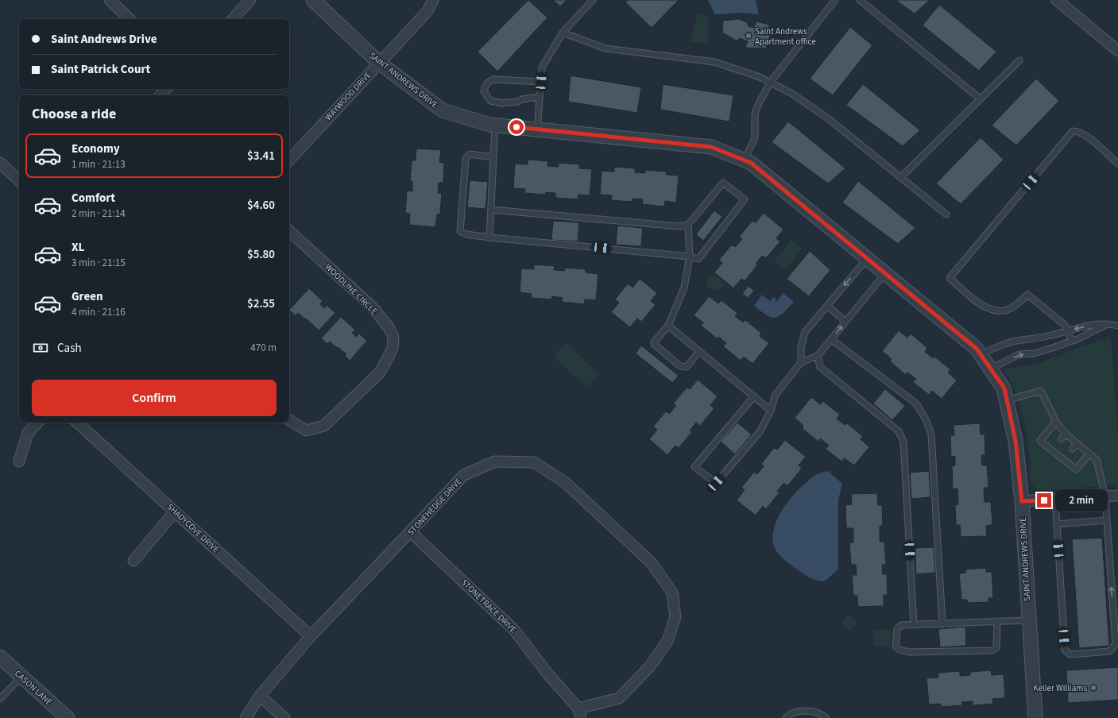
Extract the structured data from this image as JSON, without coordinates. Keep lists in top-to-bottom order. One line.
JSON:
{"streets":{"street":["SAINT ANDREWS DRIVE","WAYWOOD DRIVE","WOODLINE CIRCLE","STONEHEDGE DRIVE","SHADYCOVE DRIVE","STONETRACE DRIVE","CASON LANE"]},"crossings":[["SAINT ANDREWS DRIVE","WAYWOOD DRIVE"],["STONEHEDGE DRIVE","SHADYCOVE DRIVE"],["STONEHEDGE DRIVE","STONETRACE DRIVE"]],"places":["Saint Andrews Apartment office","Keller Williams"],"page":{"banner":["Saint Andrews Drive","Saint Patrick Court"],"heading":"Choose a ride","list":[{"name":"Economy","note":"1 min · 21:13","value":"$3.41"},{"name":"Comfort","note":"2 min · 21:14","value":"$4.60"},{"name":"XL","note":"3 min · 21:15","value":"$5.80"},{"name":"Green","note":"4 min · 21:16","value":"$2.55"}],"pay":["Cash","470 m"],"buttons":"Confirm","bubble":"2 min"}}
